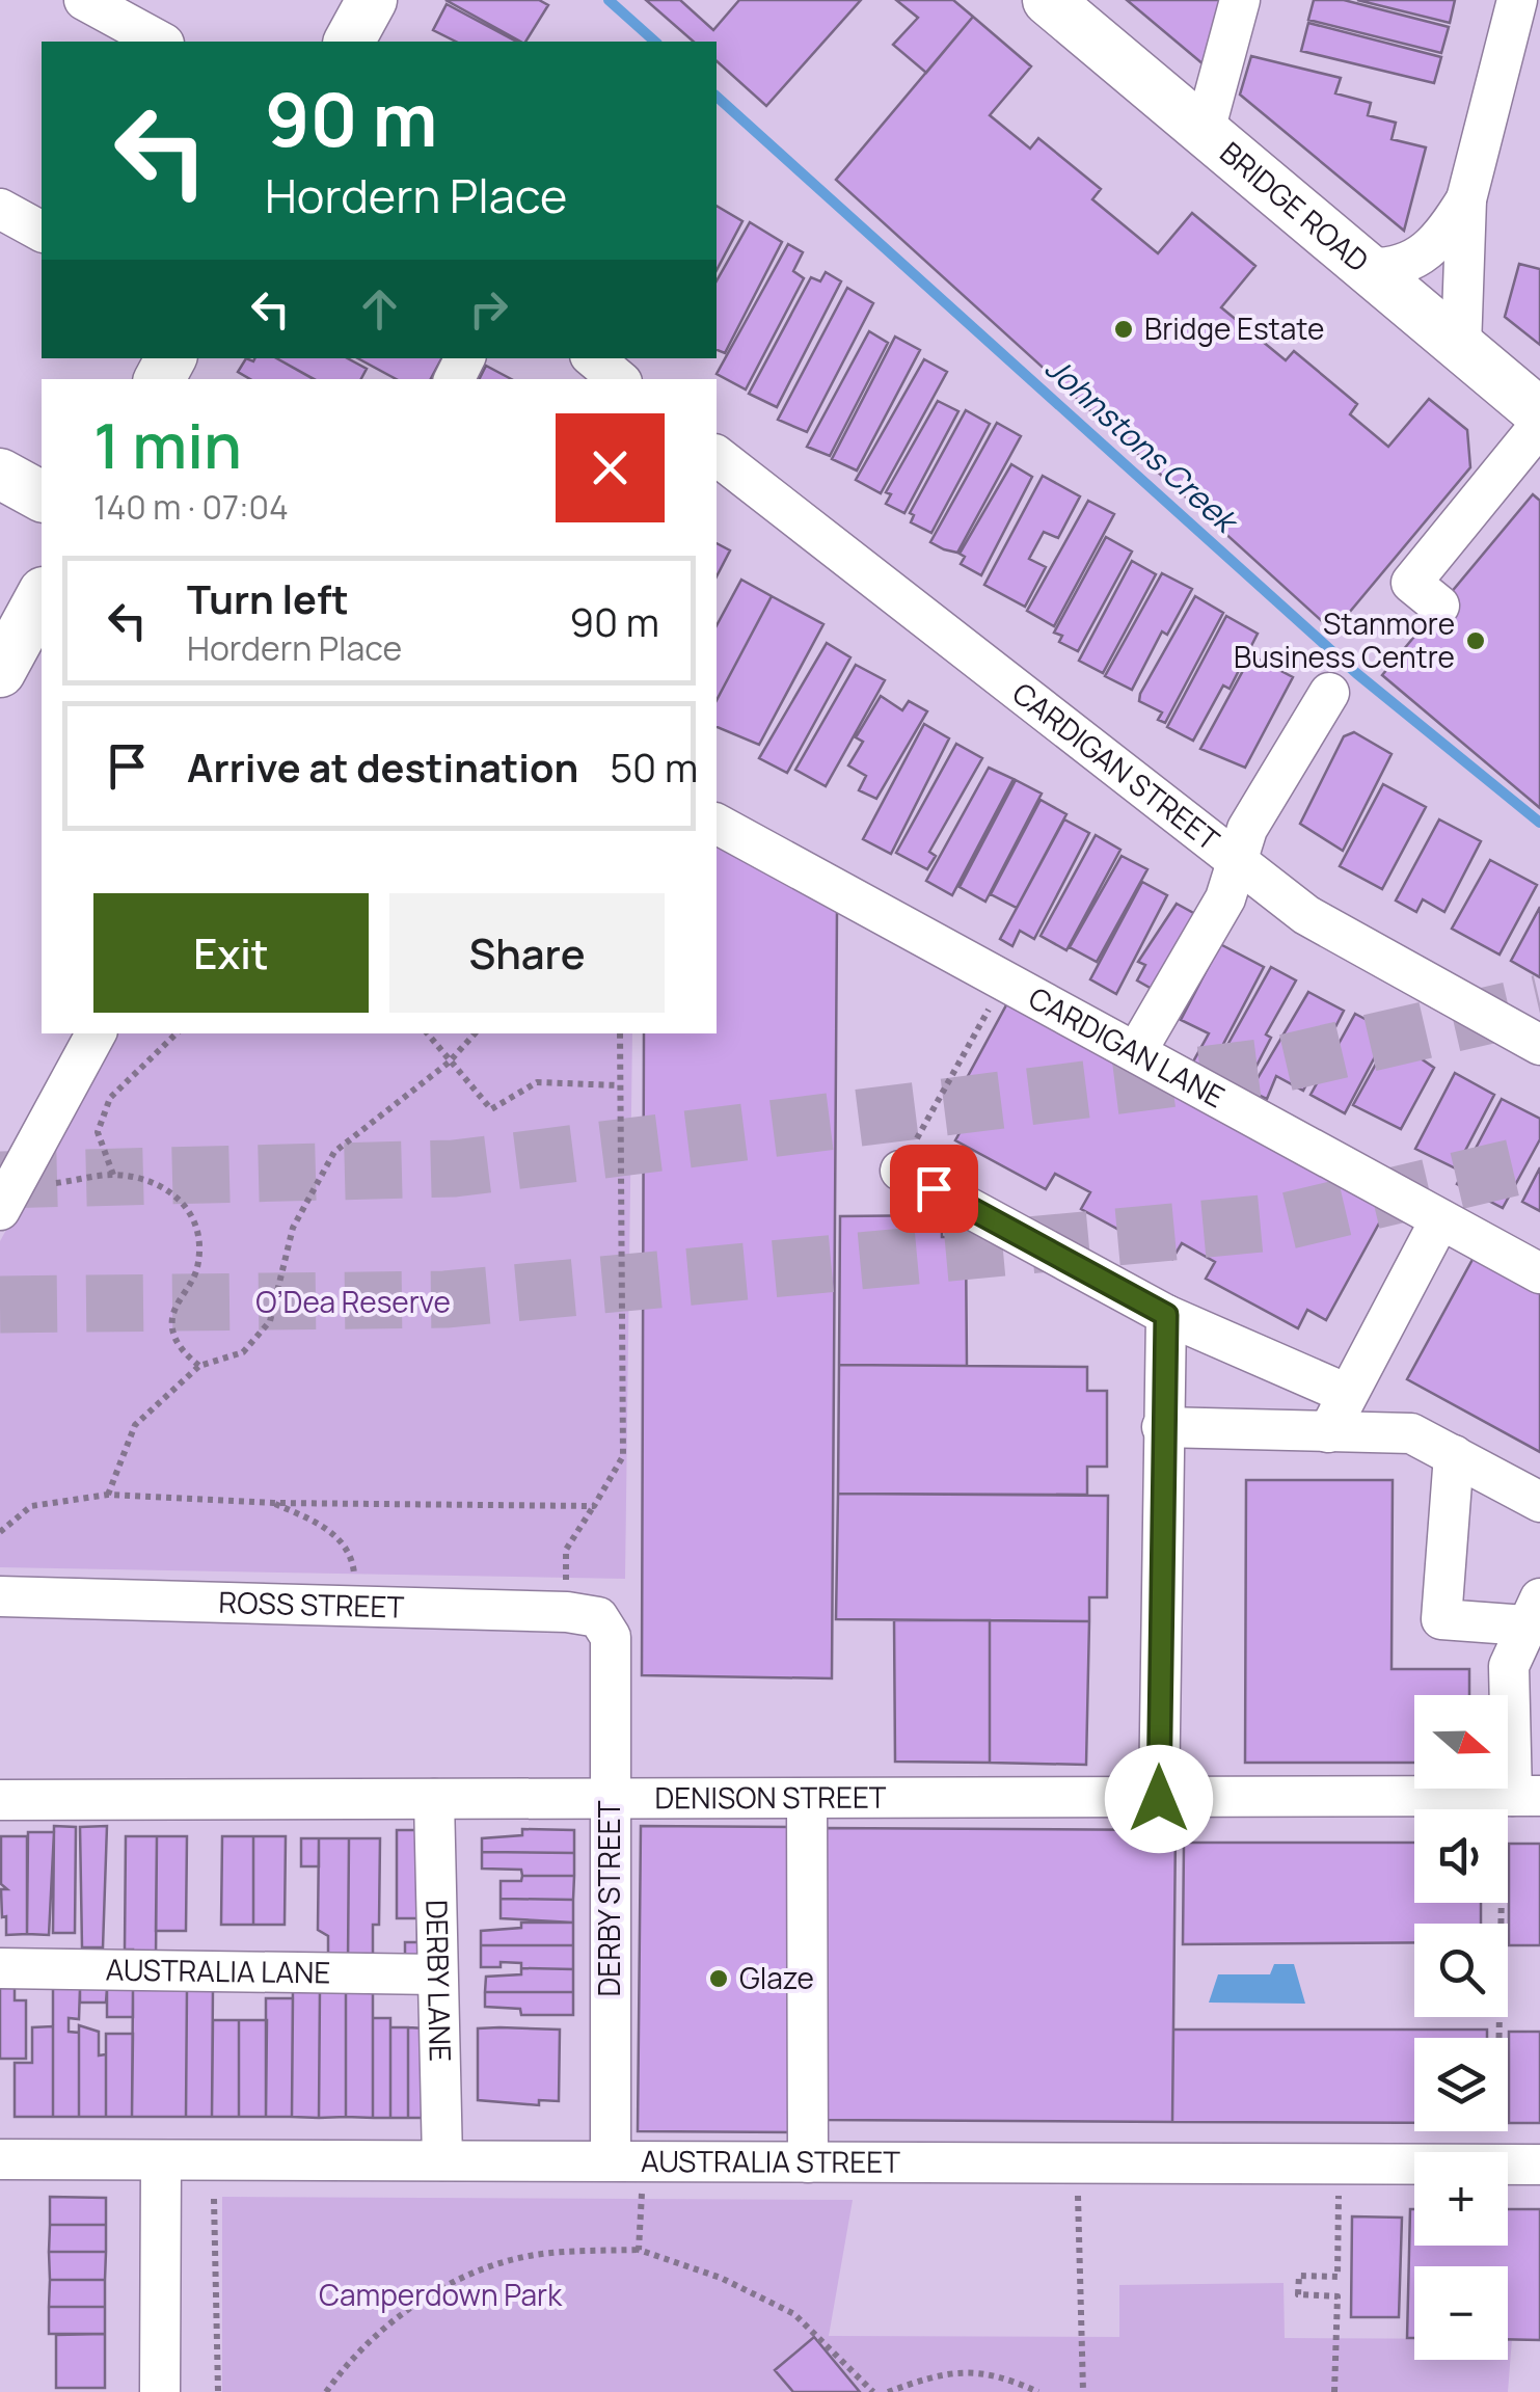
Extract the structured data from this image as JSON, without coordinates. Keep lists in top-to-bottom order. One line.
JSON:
{"streets":{"main road":["BRIDGE ROAD"],"street":["CARDIGAN STREET","CARDIGAN LANE","ROSS STREET","DENISON STREET","DERBY STREET","AUSTRALIA LANE","DERBY LANE","AUSTRALIA STREET"]},"crossings":[["ROSS STREET","DERBY STREET"],["DENISON STREET","DERBY STREET"],["DENISON STREET","DERBY LANE"],["DERBY STREET","AUSTRALIA STREET"],["AUSTRALIA LANE","DERBY LANE"],["DERBY LANE","AUSTRALIA STREET"]],"water":["Johnstons Creek"],"parks":["O’Dea Reserve","Camperdown Park"],"places":["Bridge Estate","Stanmore Business Centre","Glaze"],"north":"right","page":{"turn":["90 m","Hordern Place"],"heading":["1 min","140 m · 07:04"],"list":[{"name":"Turn left","note":"Hordern Place","value":"90 m"},{"name":"Arrive at destination","value":"50 m"}],"buttons":["Exit","Share"],"map_buttons":["+","−"]}}
